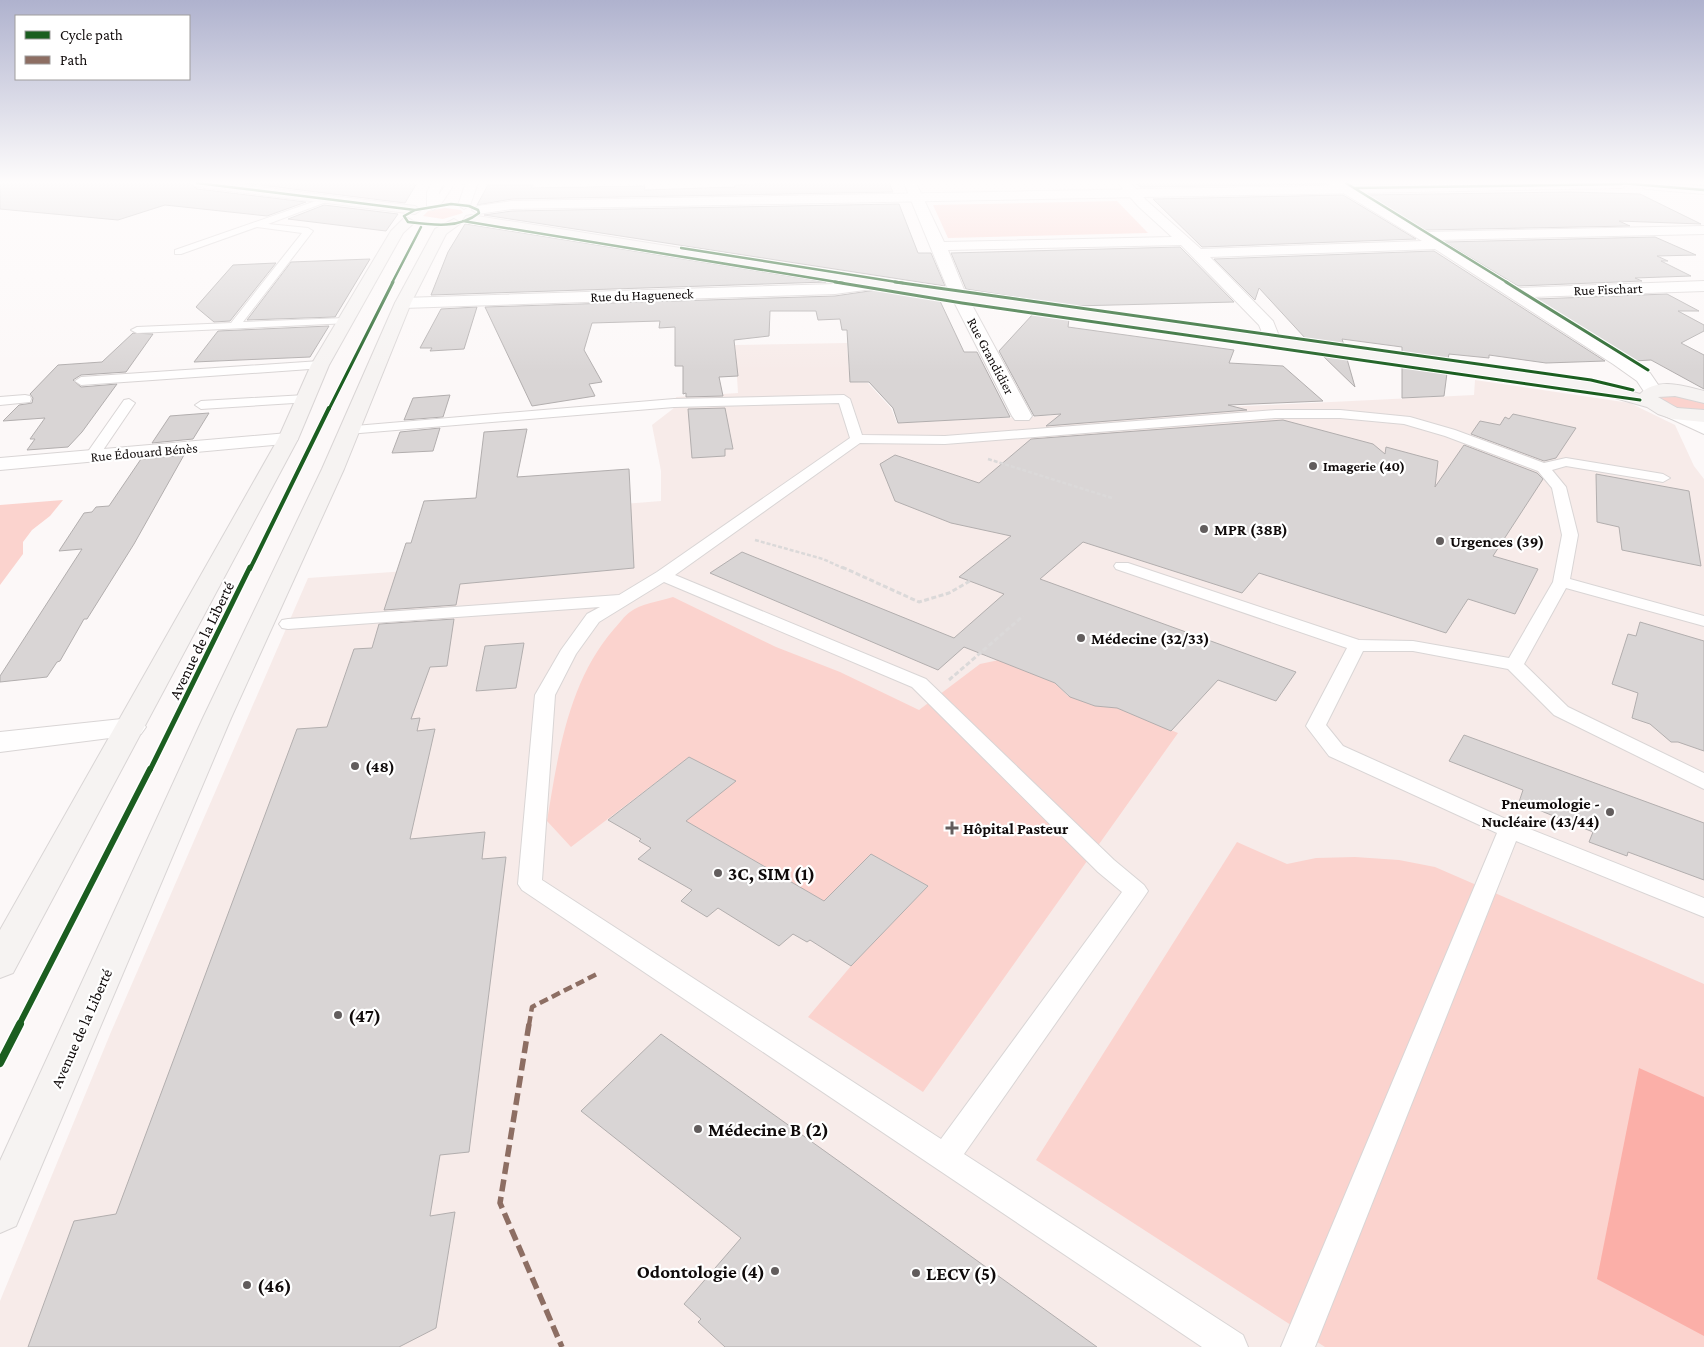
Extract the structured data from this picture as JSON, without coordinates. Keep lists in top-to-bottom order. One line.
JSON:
{"streets":{"main road":["Avenue de la Liberté"],"street":["Rue Fischart","Rue du Hagueneck","Rue Grandidier","Rue Édouard Bénès"]},"crossings":[["Rue du Hagueneck","Avenue de la Liberté"],["Rue Édouard Bénès","Avenue de la Liberté"]],"places":{"other":["Imagerie (40)","MPR (38B)","Urgences (39)","Médecine (32/33)","(48)","Pneumologie - Nucléaire (43/44)","3C, SIM (1)","(47)","Médecine B (2)","Odontologie (4)","LECV (5)","(46)"],"health":["Hôpital Pasteur"]},"legend":["Cycle path","Path"]}
